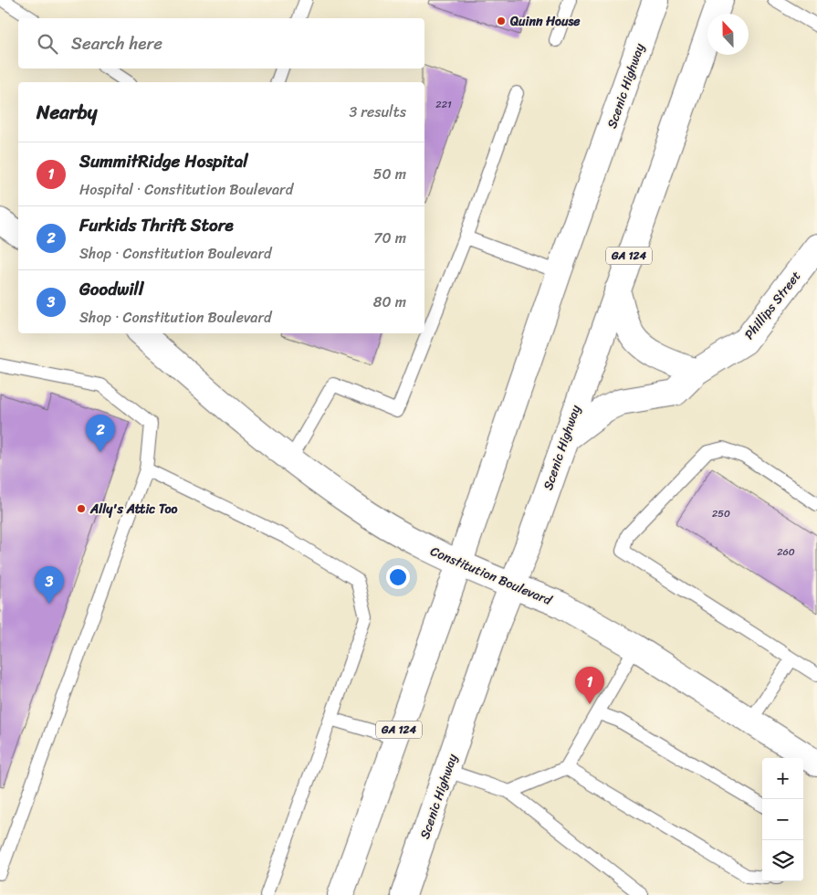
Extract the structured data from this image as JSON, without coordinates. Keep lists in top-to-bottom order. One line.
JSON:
{"streets":{"main road":["Scenic Highway","GA 124","Phillips Street","Constitution Boulevard"]},"crossings":[["Scenic Highway","Phillips Street"],["Scenic Highway","Constitution Boulevard"]],"places":["Quinn House","Ally's Attic Too"],"house_numbers":["221","250","260"],"north":"top","page":{"search":"Search here","heading":["Nearby","3 results"],"list":[{"mark":"1","name":"SummitRidge Hospital","note":"Hospital · Constitution Boulevard","value":"50 m"},{"mark":"2","name":"Furkids Thrift Store","note":"Shop · Constitution Boulevard","value":"70 m"},{"mark":"3","name":"Goodwill","note":"Shop · Constitution Boulevard","value":"80 m"}],"pins":["2","3","1"],"map_buttons":["+","−"]}}
